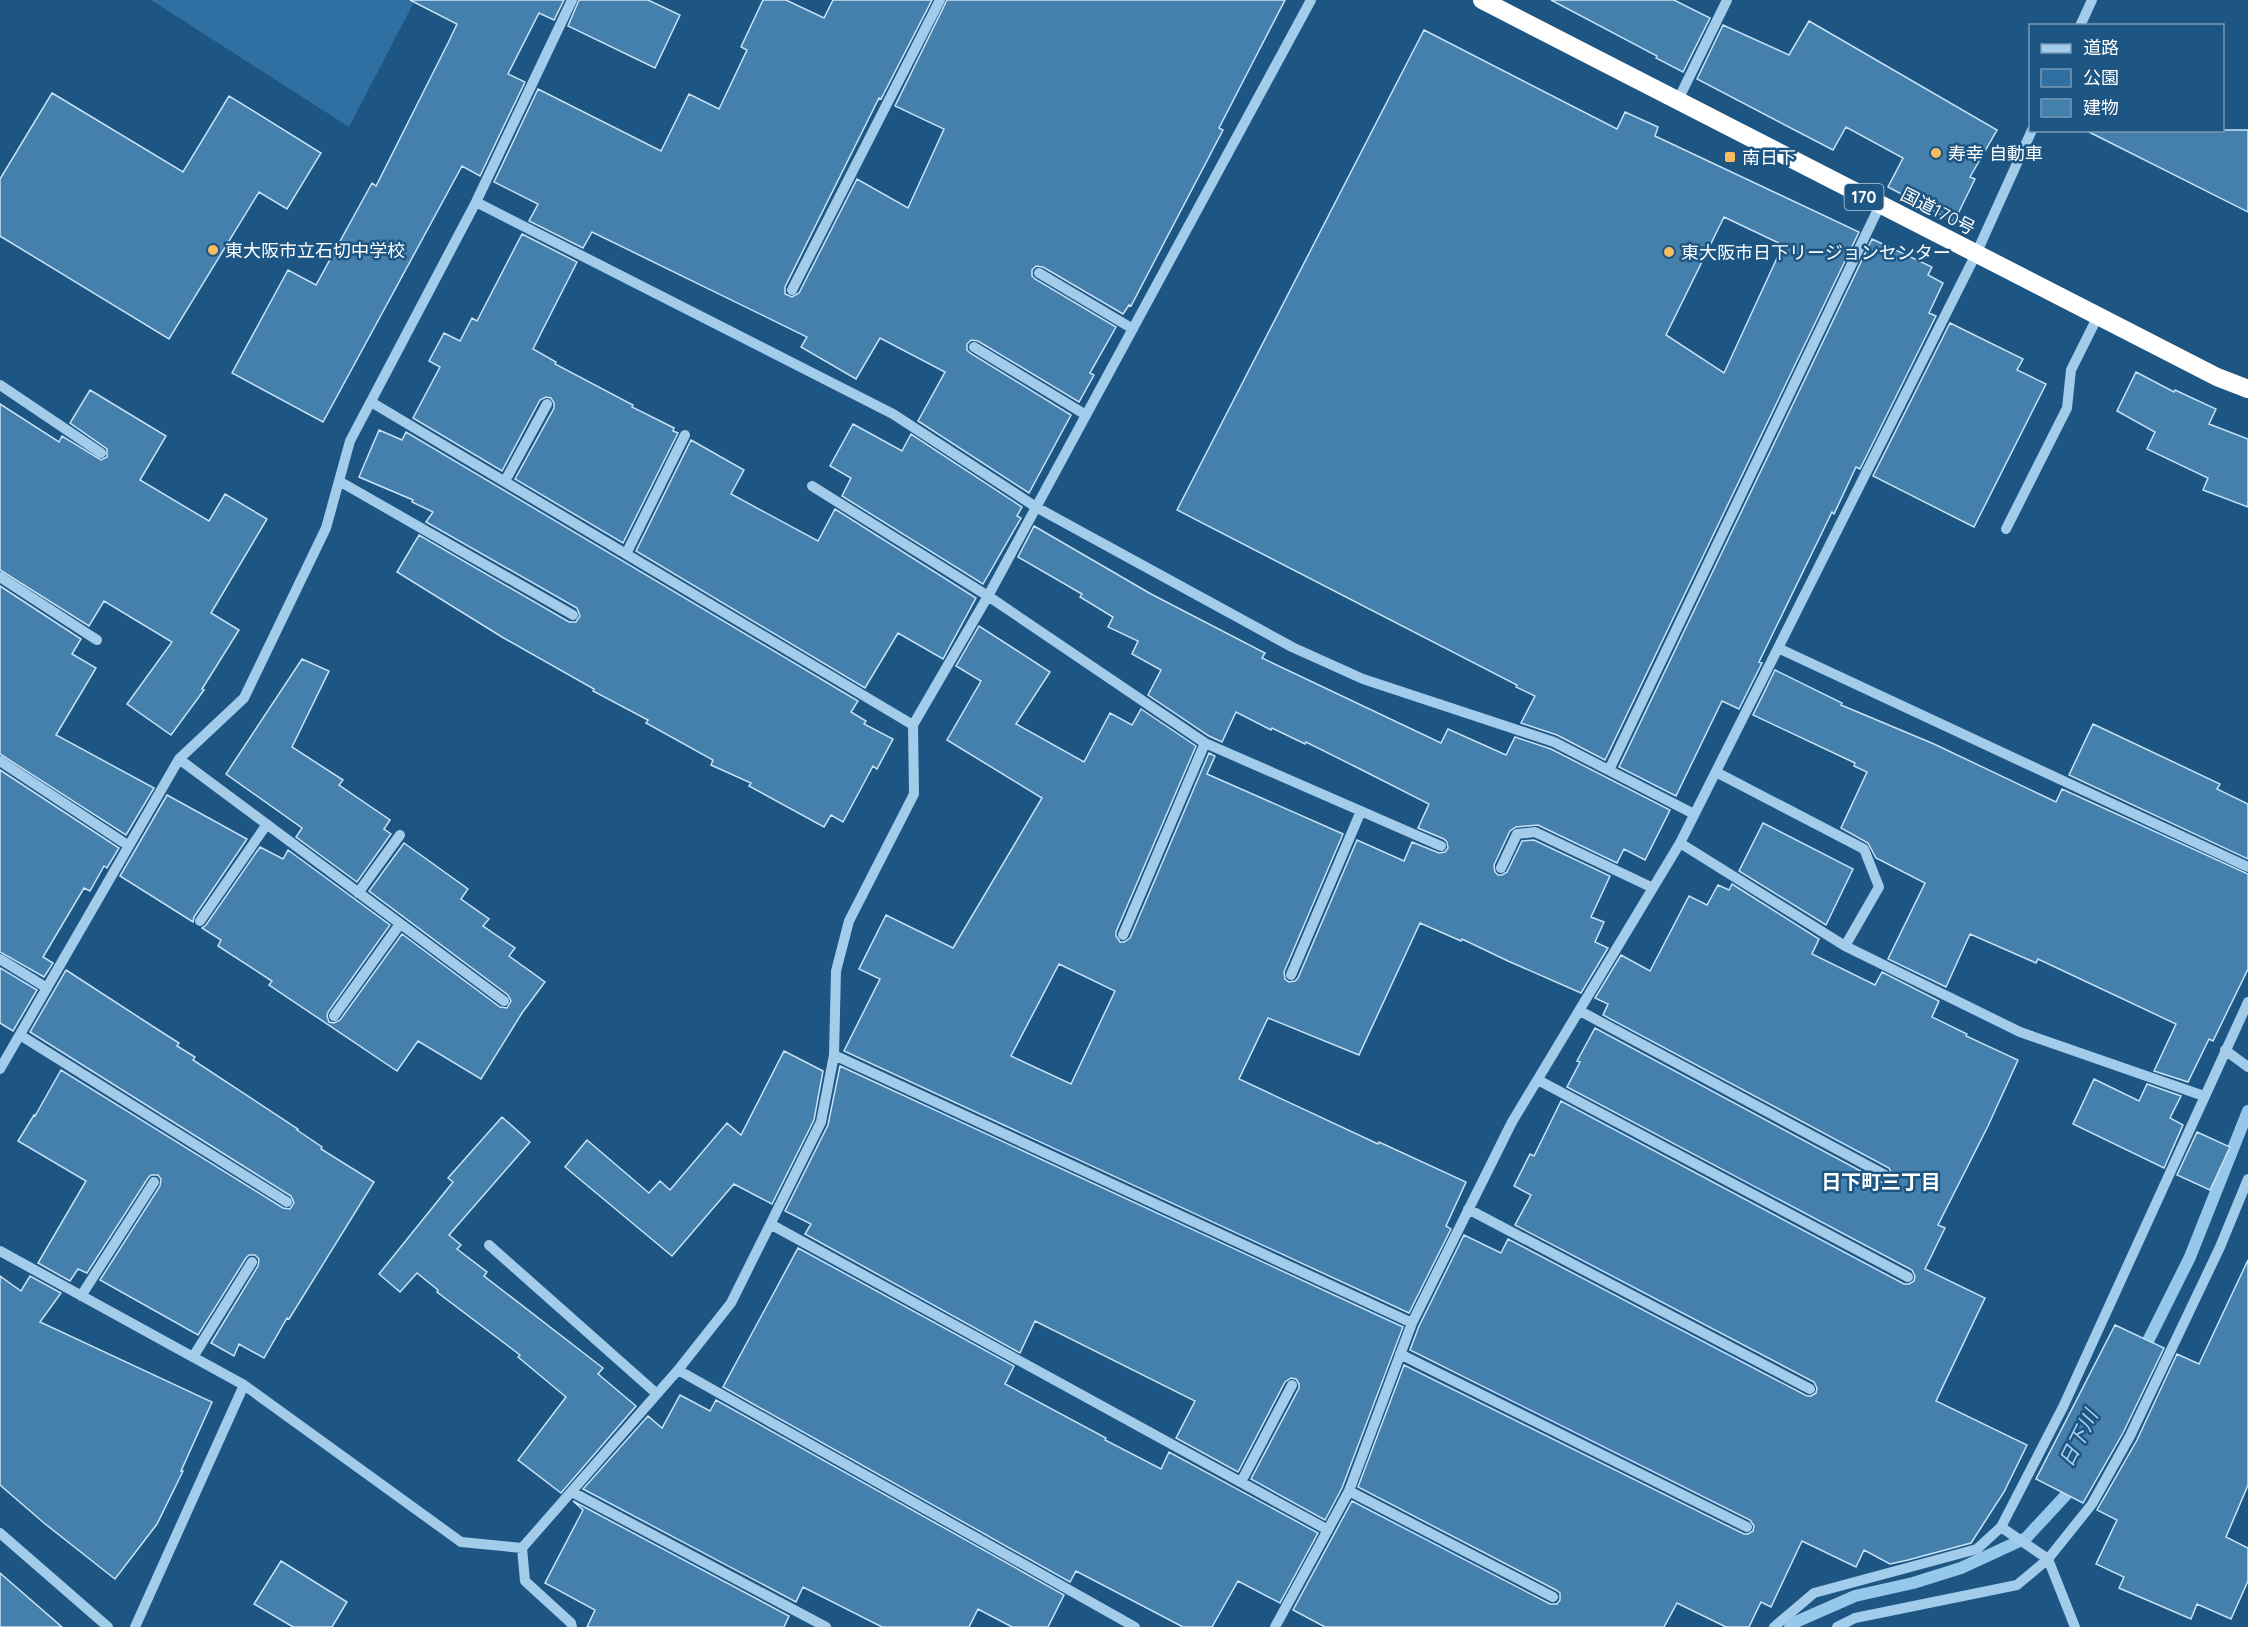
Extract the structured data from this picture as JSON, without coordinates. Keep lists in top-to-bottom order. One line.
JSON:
{"streets":{"highway":["170","国道170号"]},"districts":["日下町三丁目"],"water":["日下川"],"places":{"other":["寿幸 自動車","東大阪市立石切中学校","東大阪市日下リージョンセンター"],"transit":["南日下"]},"legend":["道路","公園","建物"]}
